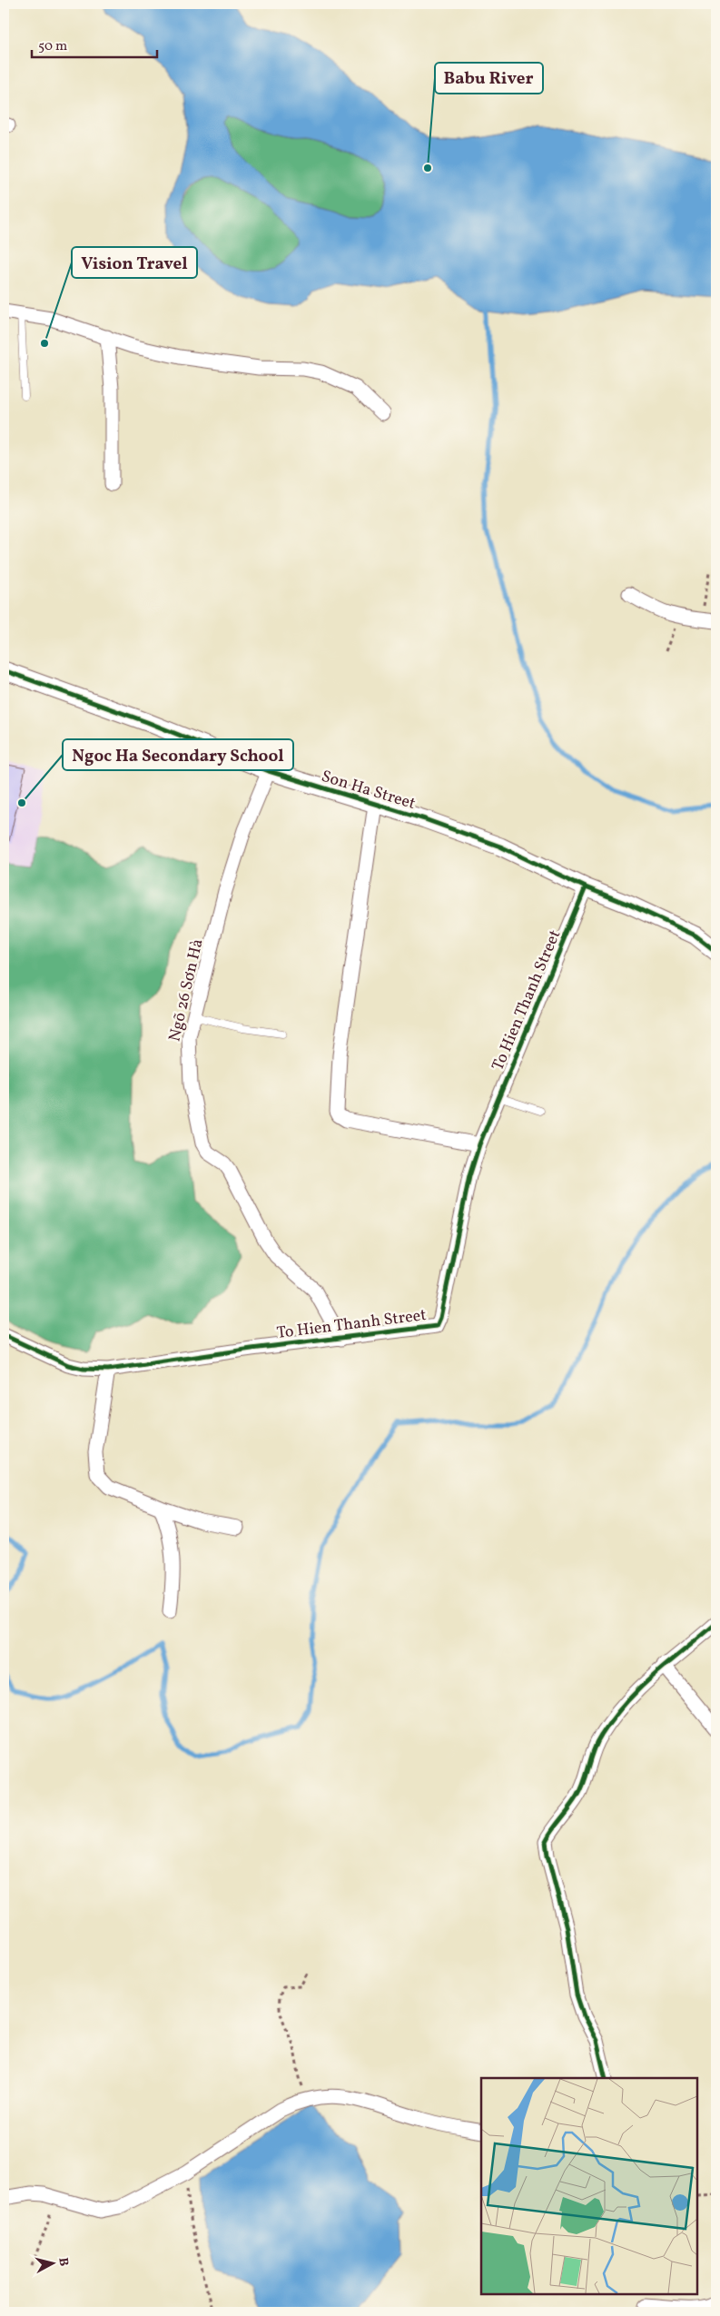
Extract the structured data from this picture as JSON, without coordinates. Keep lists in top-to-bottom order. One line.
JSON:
{"streets":{"street":["Son Ha Street","Ngõ 26 Sơn Hà","To Hien Thanh Street"]},"crossings":[["Son Ha Street","Ngõ 26 Sơn Hà"],["Son Ha Street","To Hien Thanh Street"],["Ngõ 26 Sơn Hà","To Hien Thanh Street"]],"places":["Babu River","Vision Travel","Ngoc Ha Secondary School"],"scale_bar":"50 m","north":"right"}
